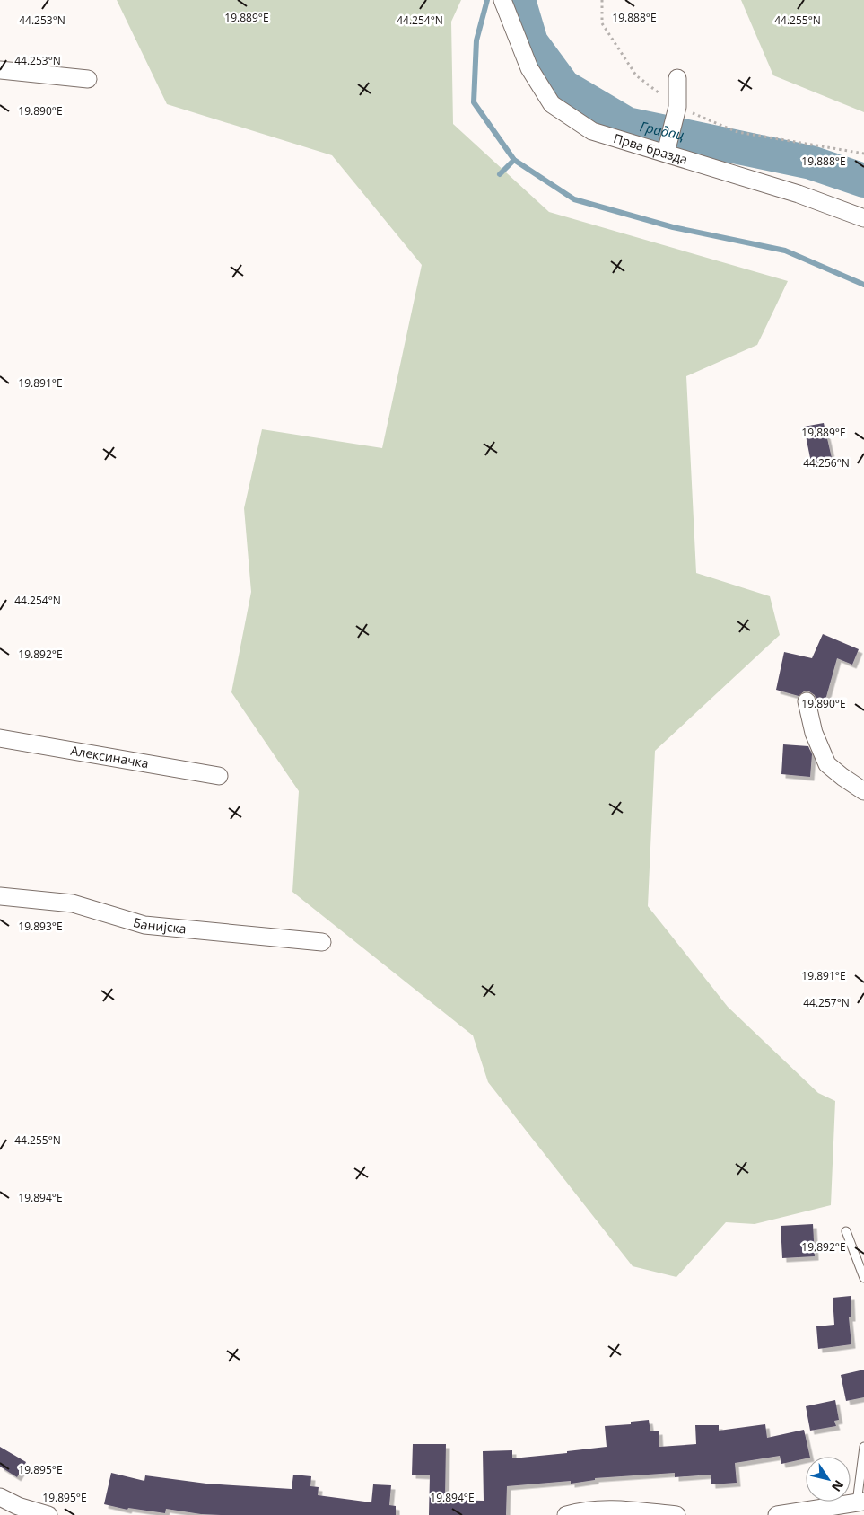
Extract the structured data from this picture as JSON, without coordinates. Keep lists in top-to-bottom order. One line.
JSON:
{"streets":{"street":["Прва бразда","Алексиначка","Банијска"]},"water":["Градац"],"north":"bottom right","coordinates":["19.888°E","19.889°E","44.253°N","44.254°N","44.255°N","19.890°E","19.891°E","44.256°N","19.892°E","19.893°E","44.257°N","19.894°E","19.895°E"]}
